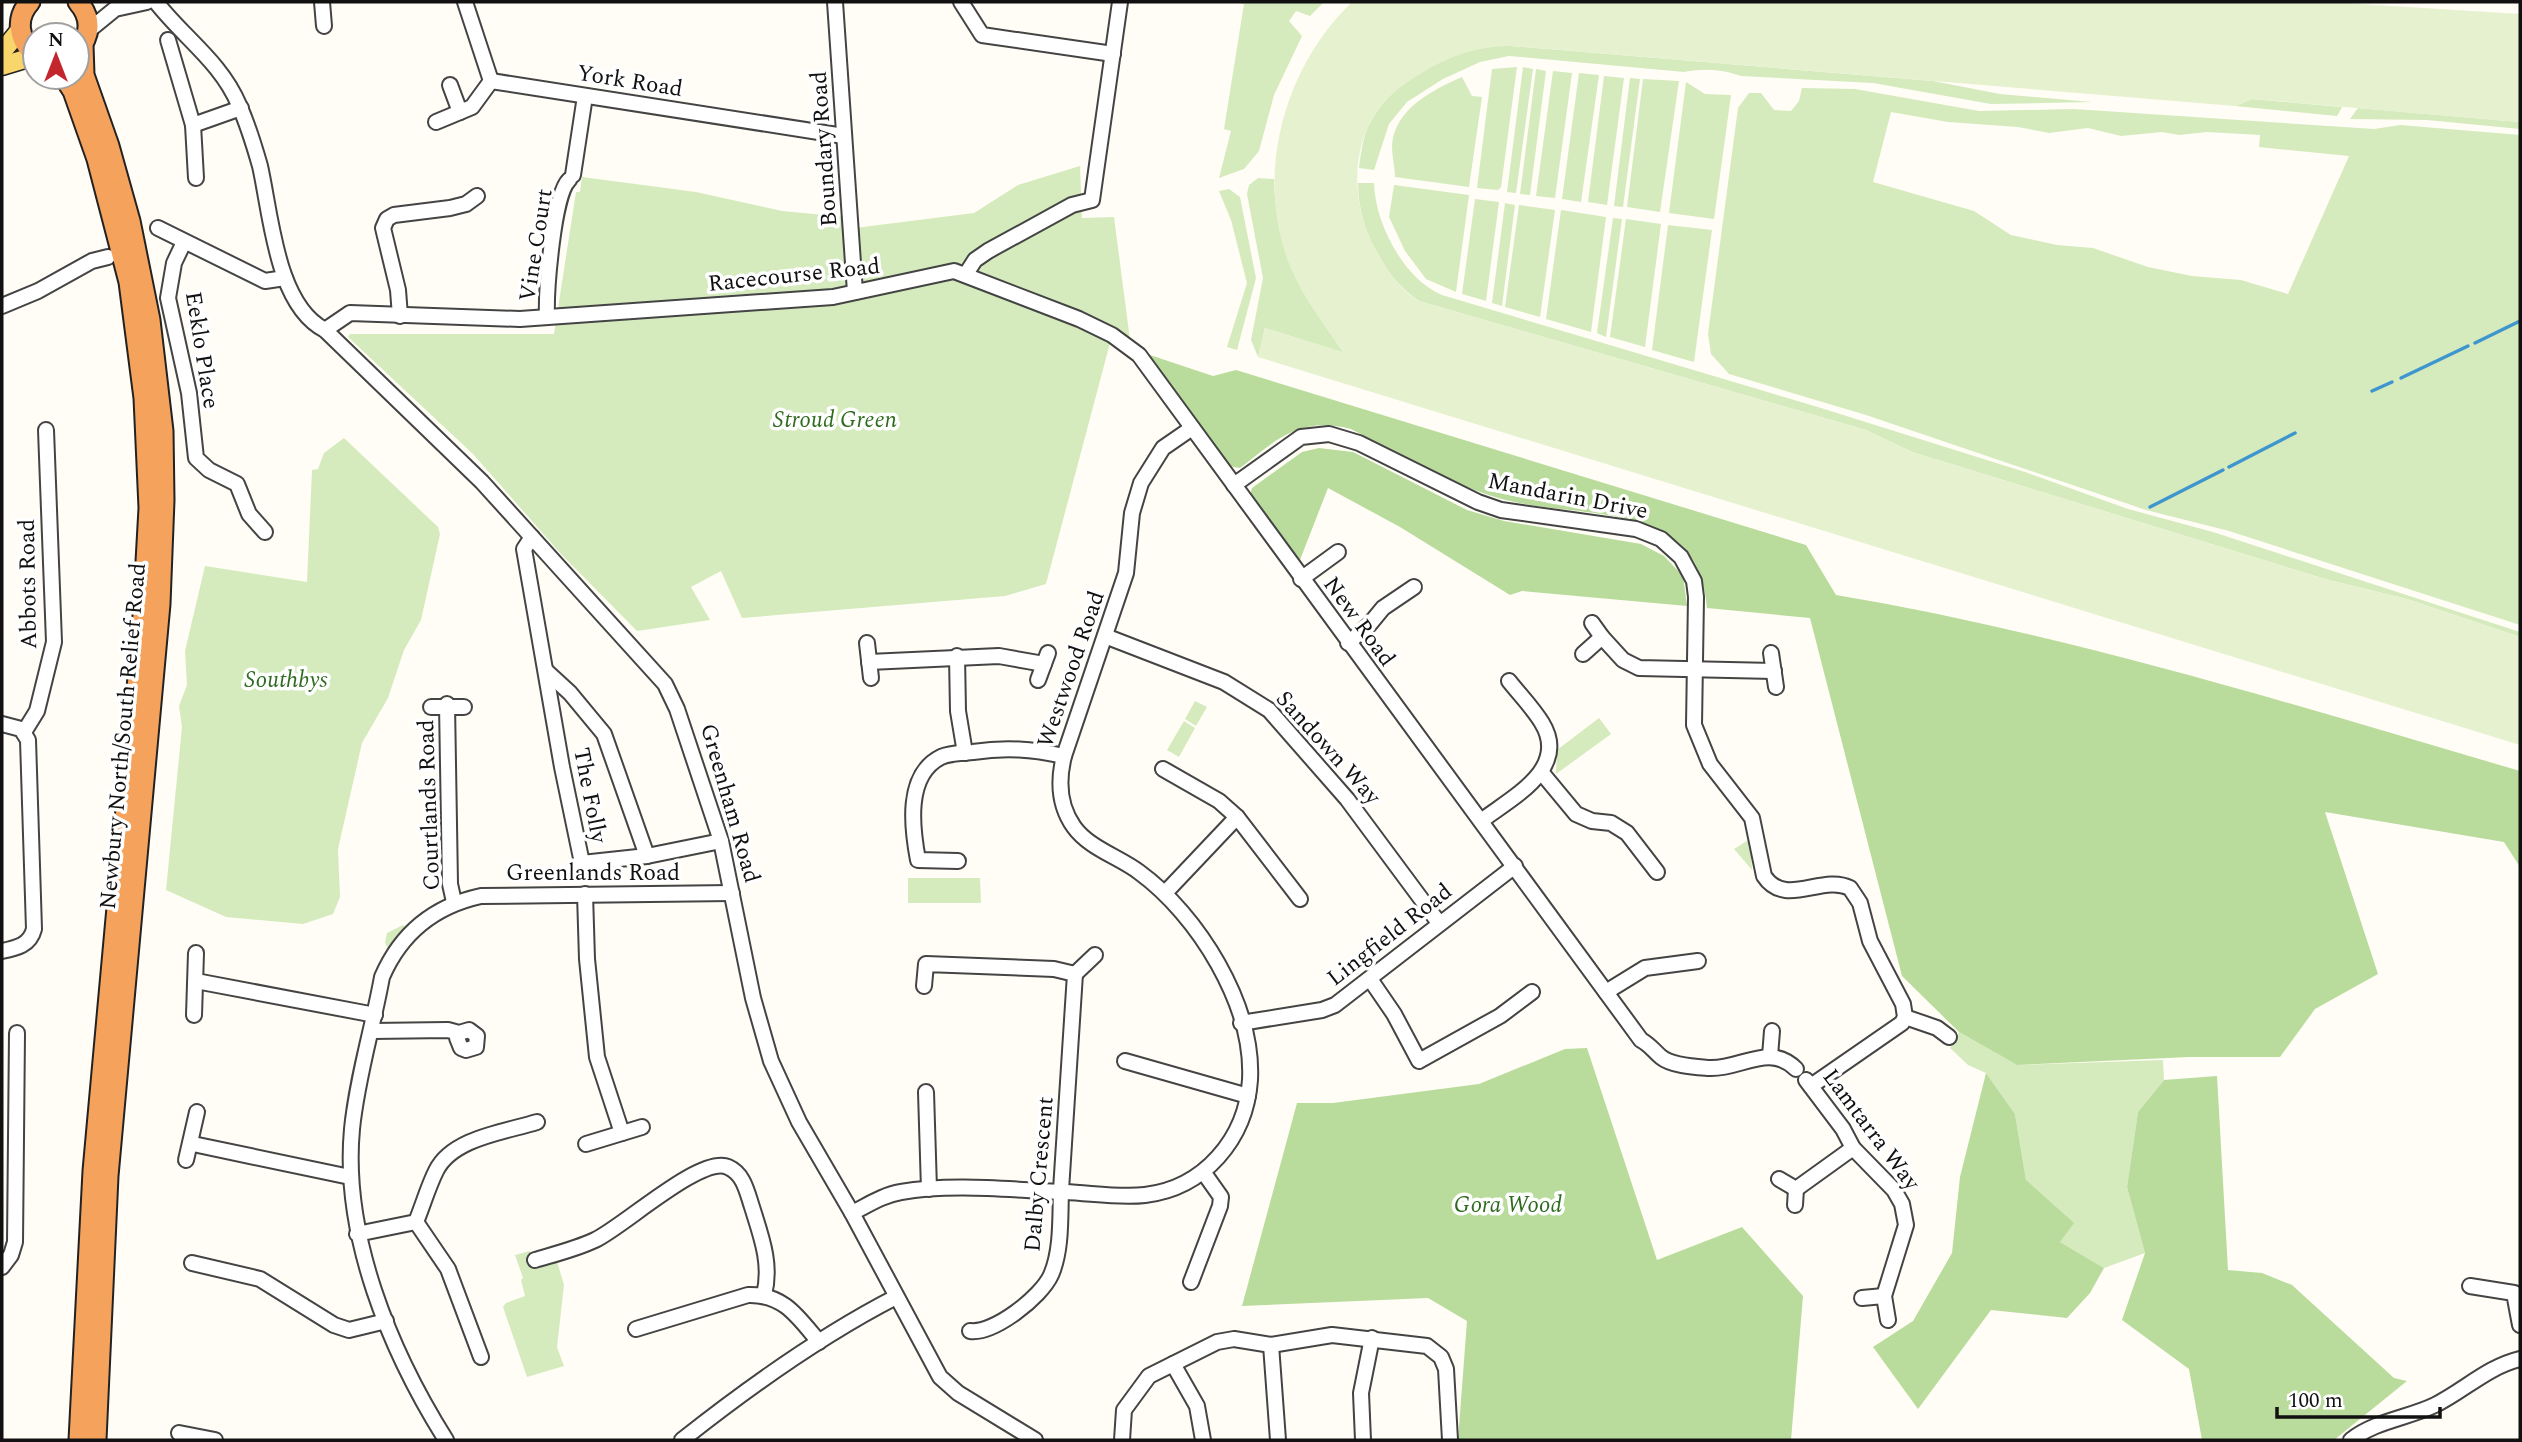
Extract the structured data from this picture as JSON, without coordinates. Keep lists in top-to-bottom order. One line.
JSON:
{"streets":{"highway":["Newbury North/South Relief Road"],"street":["York Road","Boundary Road","Vine Court","Racecourse Road","Eeklo Place","Mandarin Drive","Abbots Road","New Road","Westwood Road","Sandown Way","The Folly","Greenham Road","Courtlands Road","Greenlands Road","Lingfield Road","Lamtarra Way","Dalby Crescent"]},"crossings":[["York Road","Boundary Road"],["York Road","Vine Court"],["Boundary Road","Racecourse Road"],["Vine Court","Racecourse Road"],["Racecourse Road","New Road"],["Racecourse Road","Greenham Road"],["Mandarin Drive","New Road"],["New Road","Westwood Road"],["New Road","Lingfield Road"],["New Road","Lamtarra Way"],["Westwood Road","Sandown Way"],["Westwood Road","Greenham Road"],["Westwood Road","Lingfield Road"],["Westwood Road","Dalby Crescent"],["Sandown Way","Lingfield Road"],["The Folly","Greenham Road"],["Greenham Road","Greenlands Road"],["Courtlands Road","Greenlands Road"]],"parks":["Stroud Green","Southbys","Gora Wood"],"scale_bar":"100 m","north":"top"}
